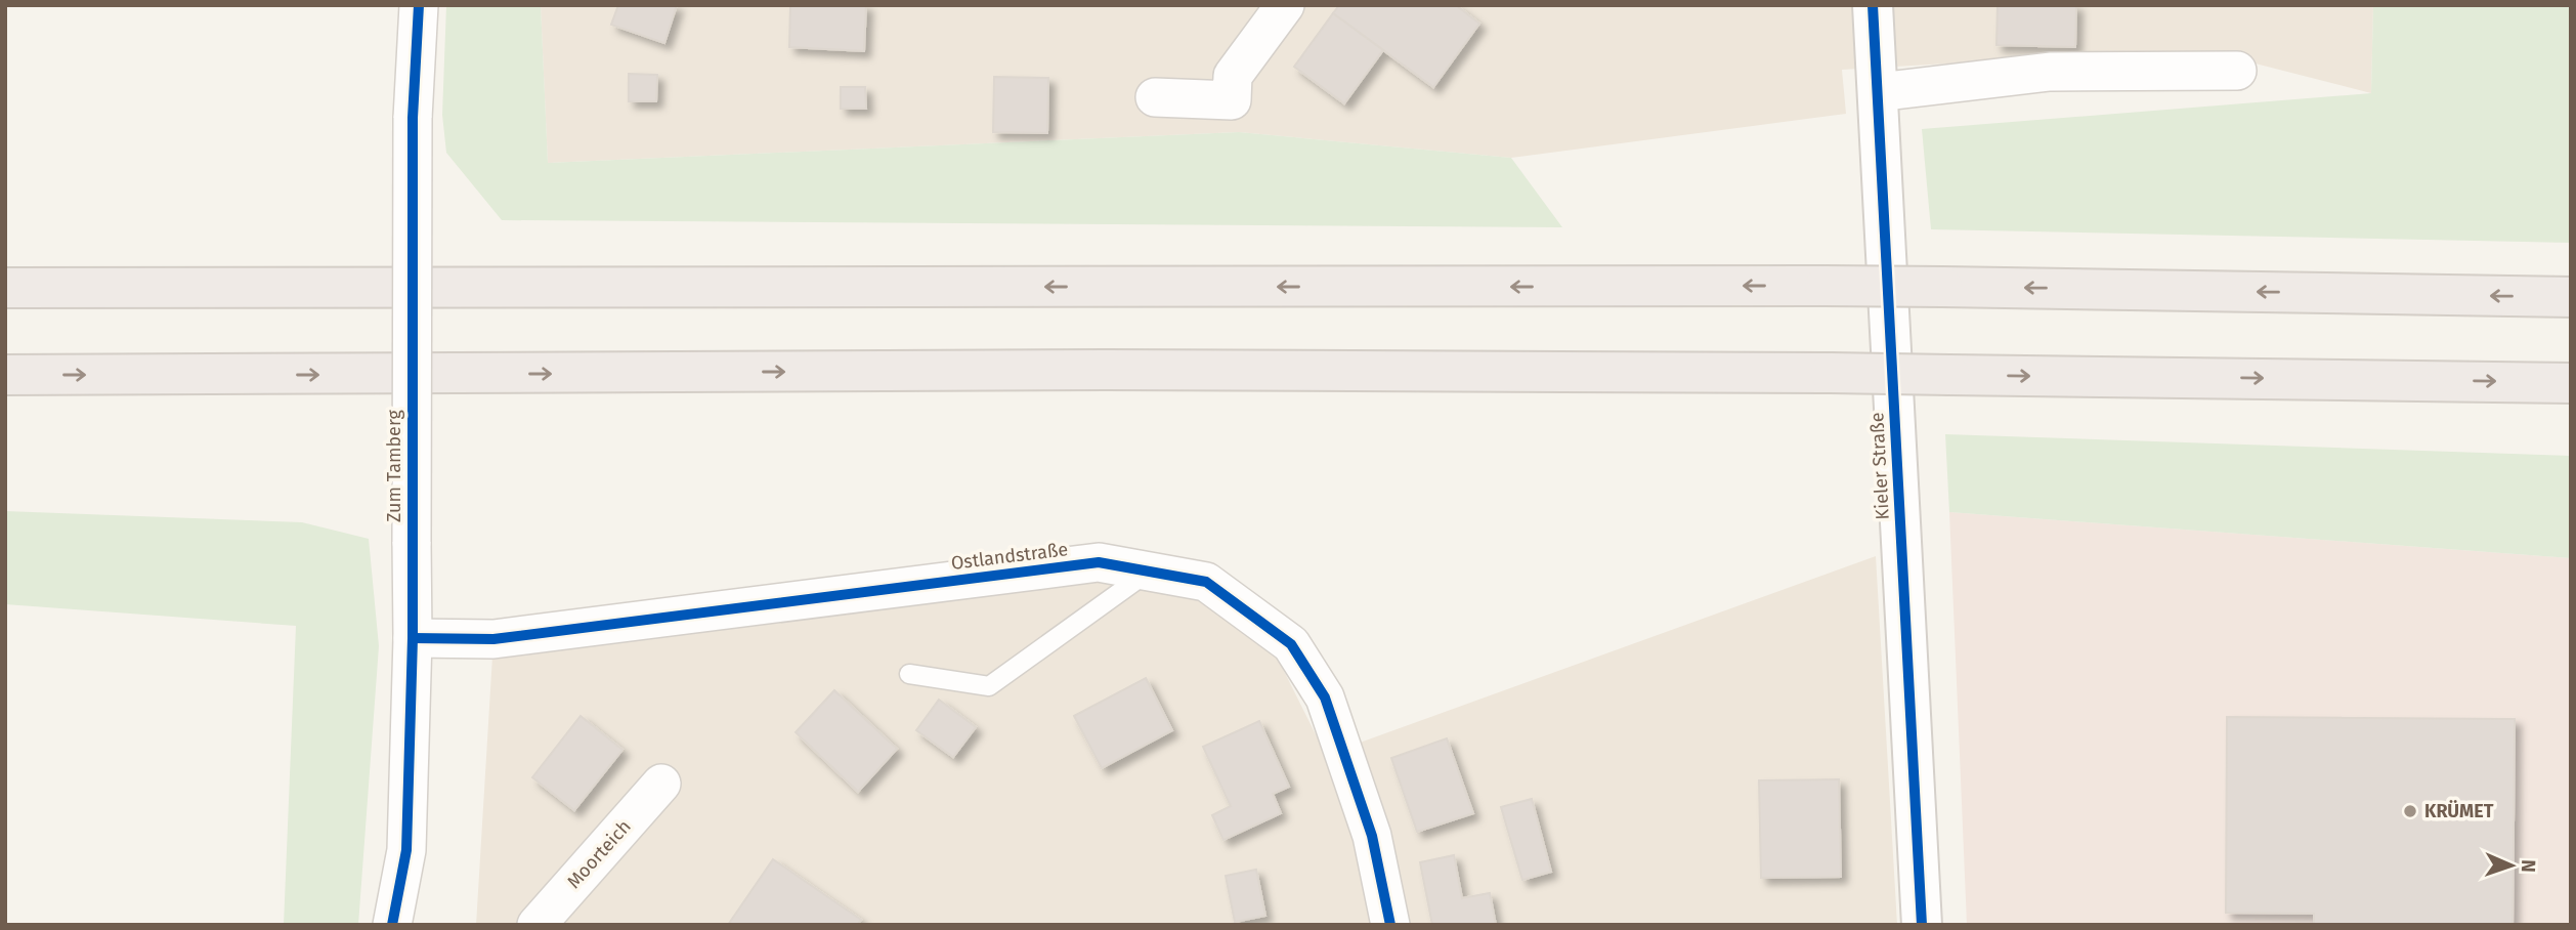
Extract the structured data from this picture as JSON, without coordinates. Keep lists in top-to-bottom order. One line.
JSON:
{"streets":{"street":["Zum Tamberg","Kieler Straße","Ostlandstraße","Moorteich"]},"crossings":[["Zum Tamberg","Ostlandstraße"]],"places":["KRÜMET"],"north":"right"}
